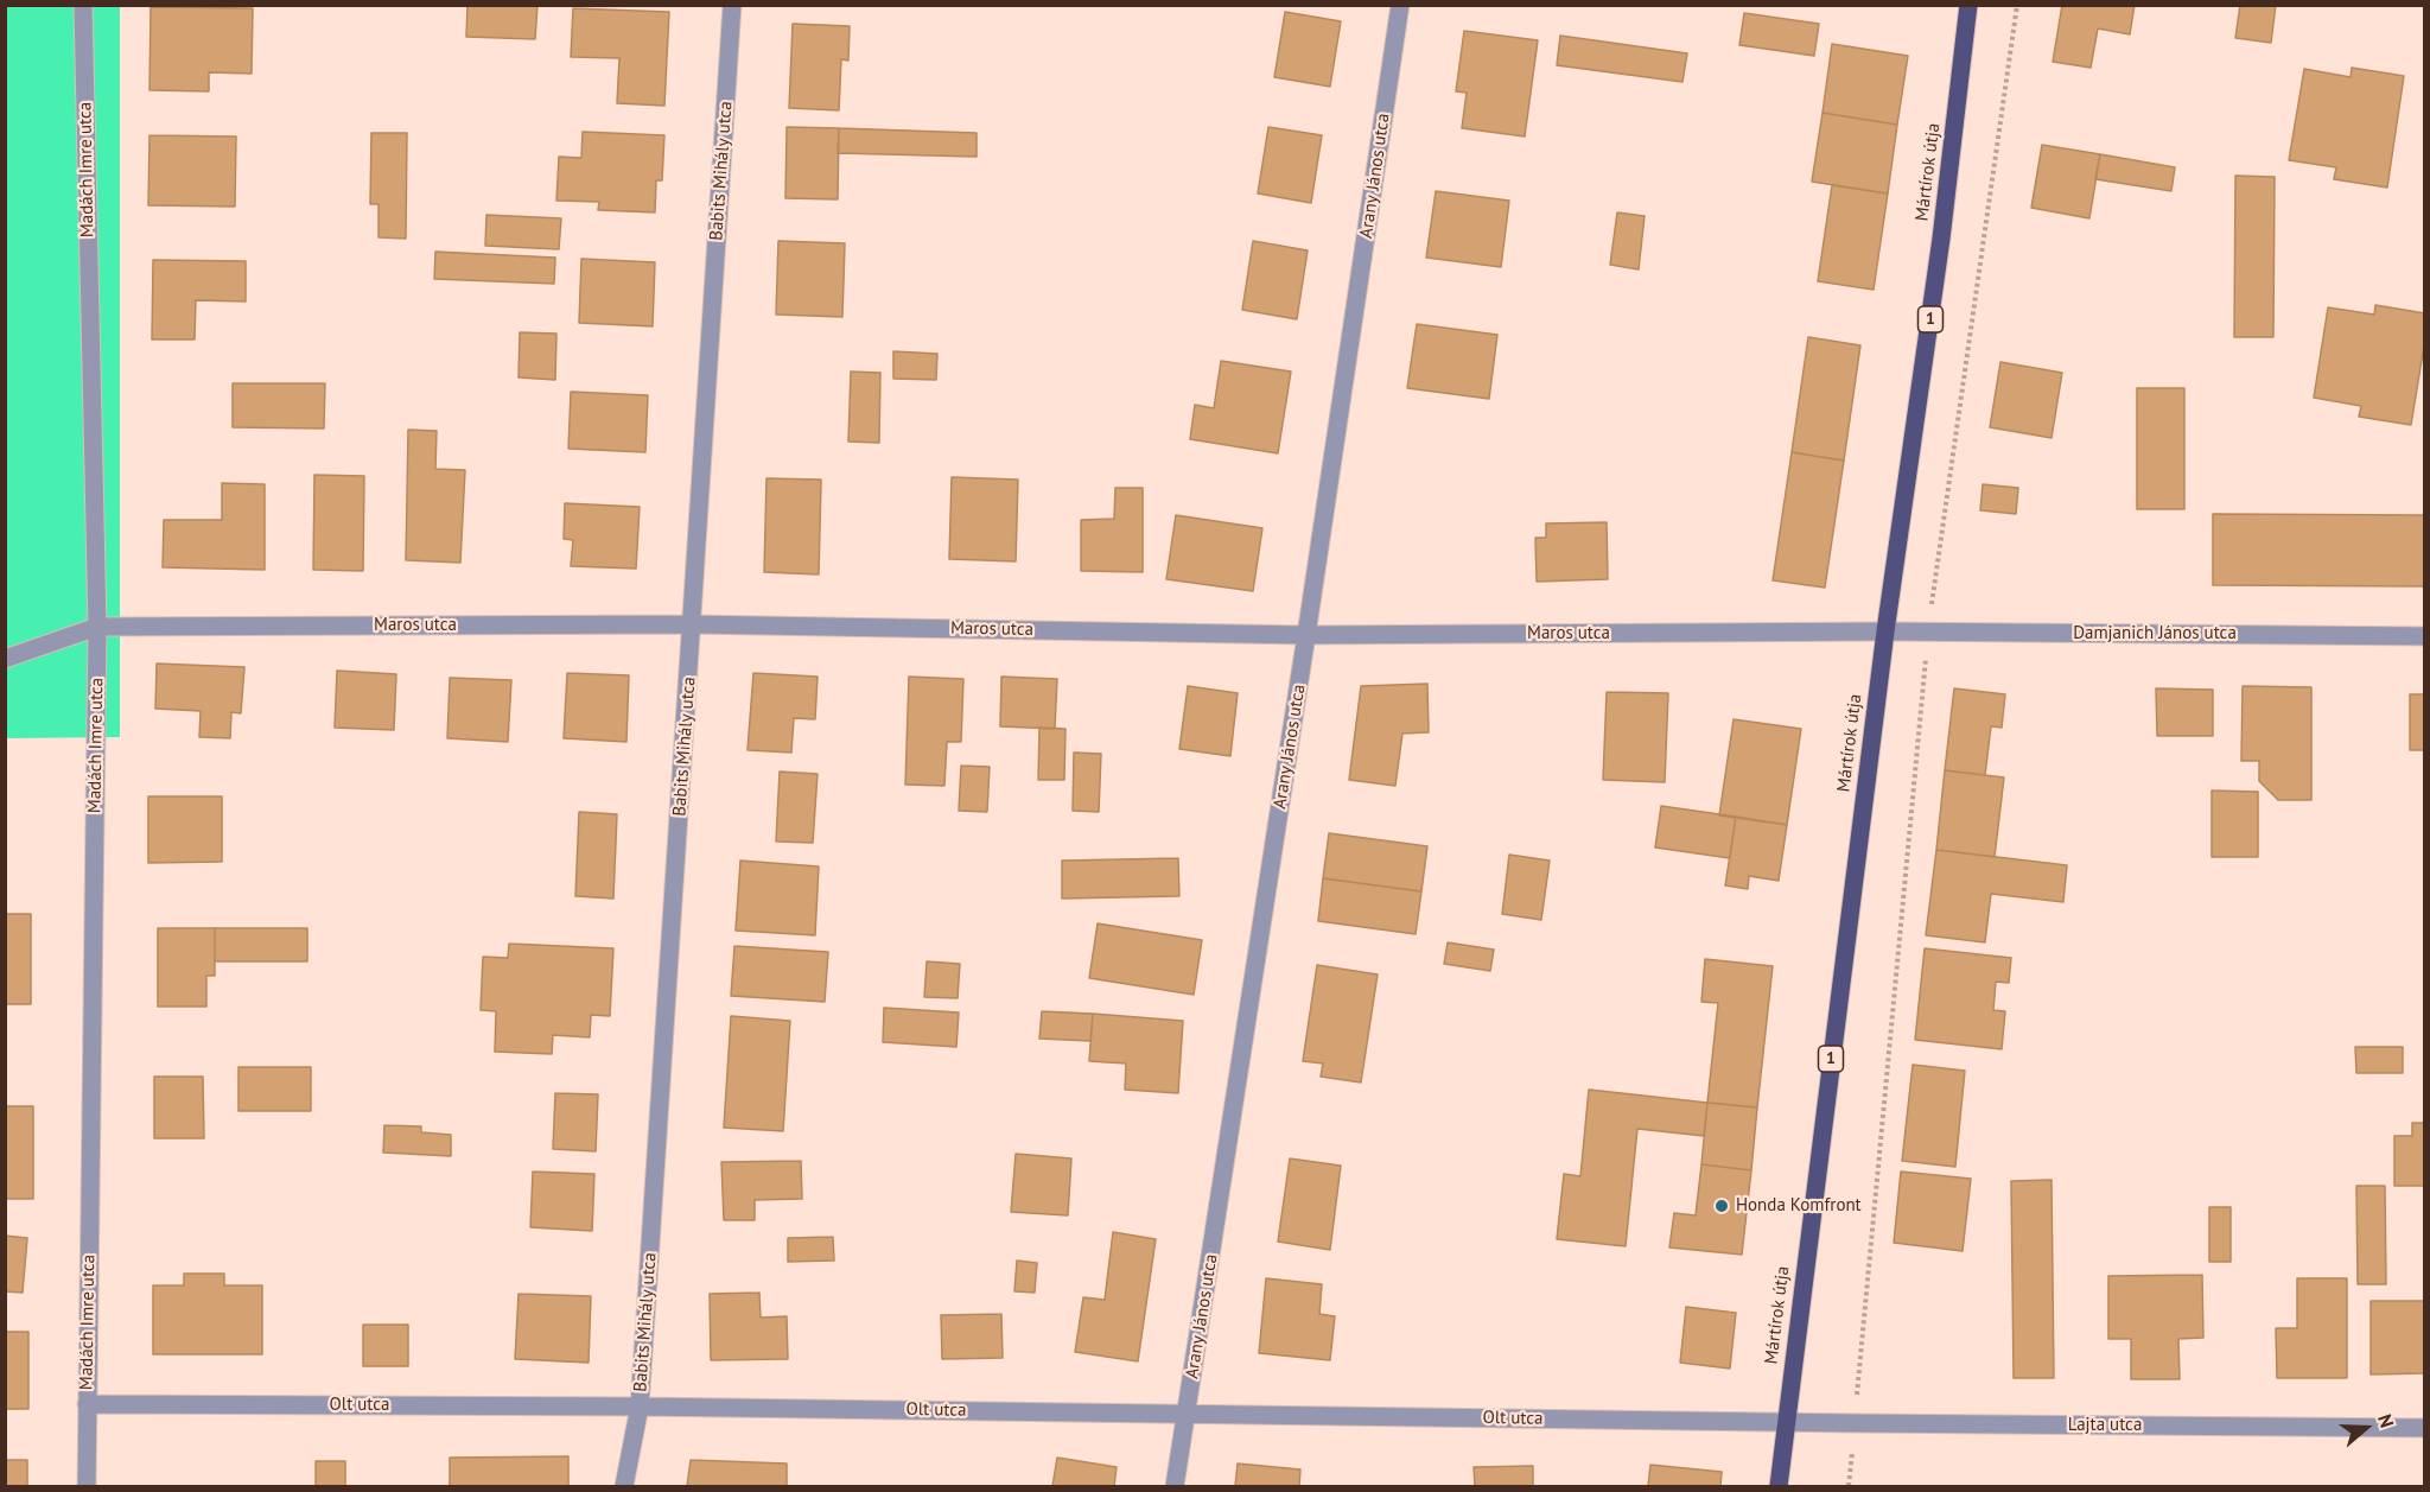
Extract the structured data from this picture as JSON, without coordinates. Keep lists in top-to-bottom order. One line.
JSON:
{"streets":{"main road":["Mártírok útja","1"],"street":["Madách Imre utca","Babits Mihály utca","Arany János utca","Maros utca","Damjanich János utca","Olt utca","Lajta utca"]},"crossings":[["Madách Imre utca","Maros utca"],["Madách Imre utca","Olt utca"],["Babits Mihály utca","Maros utca"],["Babits Mihály utca","Olt utca"],["Mártírok útja","Maros utca"],["Mártírok útja","Damjanich János utca"],["Mártírok útja","Olt utca"],["Mártírok útja","Lajta utca"],["Arany János utca","Maros utca"],["Arany János utca","Olt utca"],["Maros utca","Damjanich János utca"],["Olt utca","Lajta utca"]],"places":["Honda Komfront"],"north":"right"}
